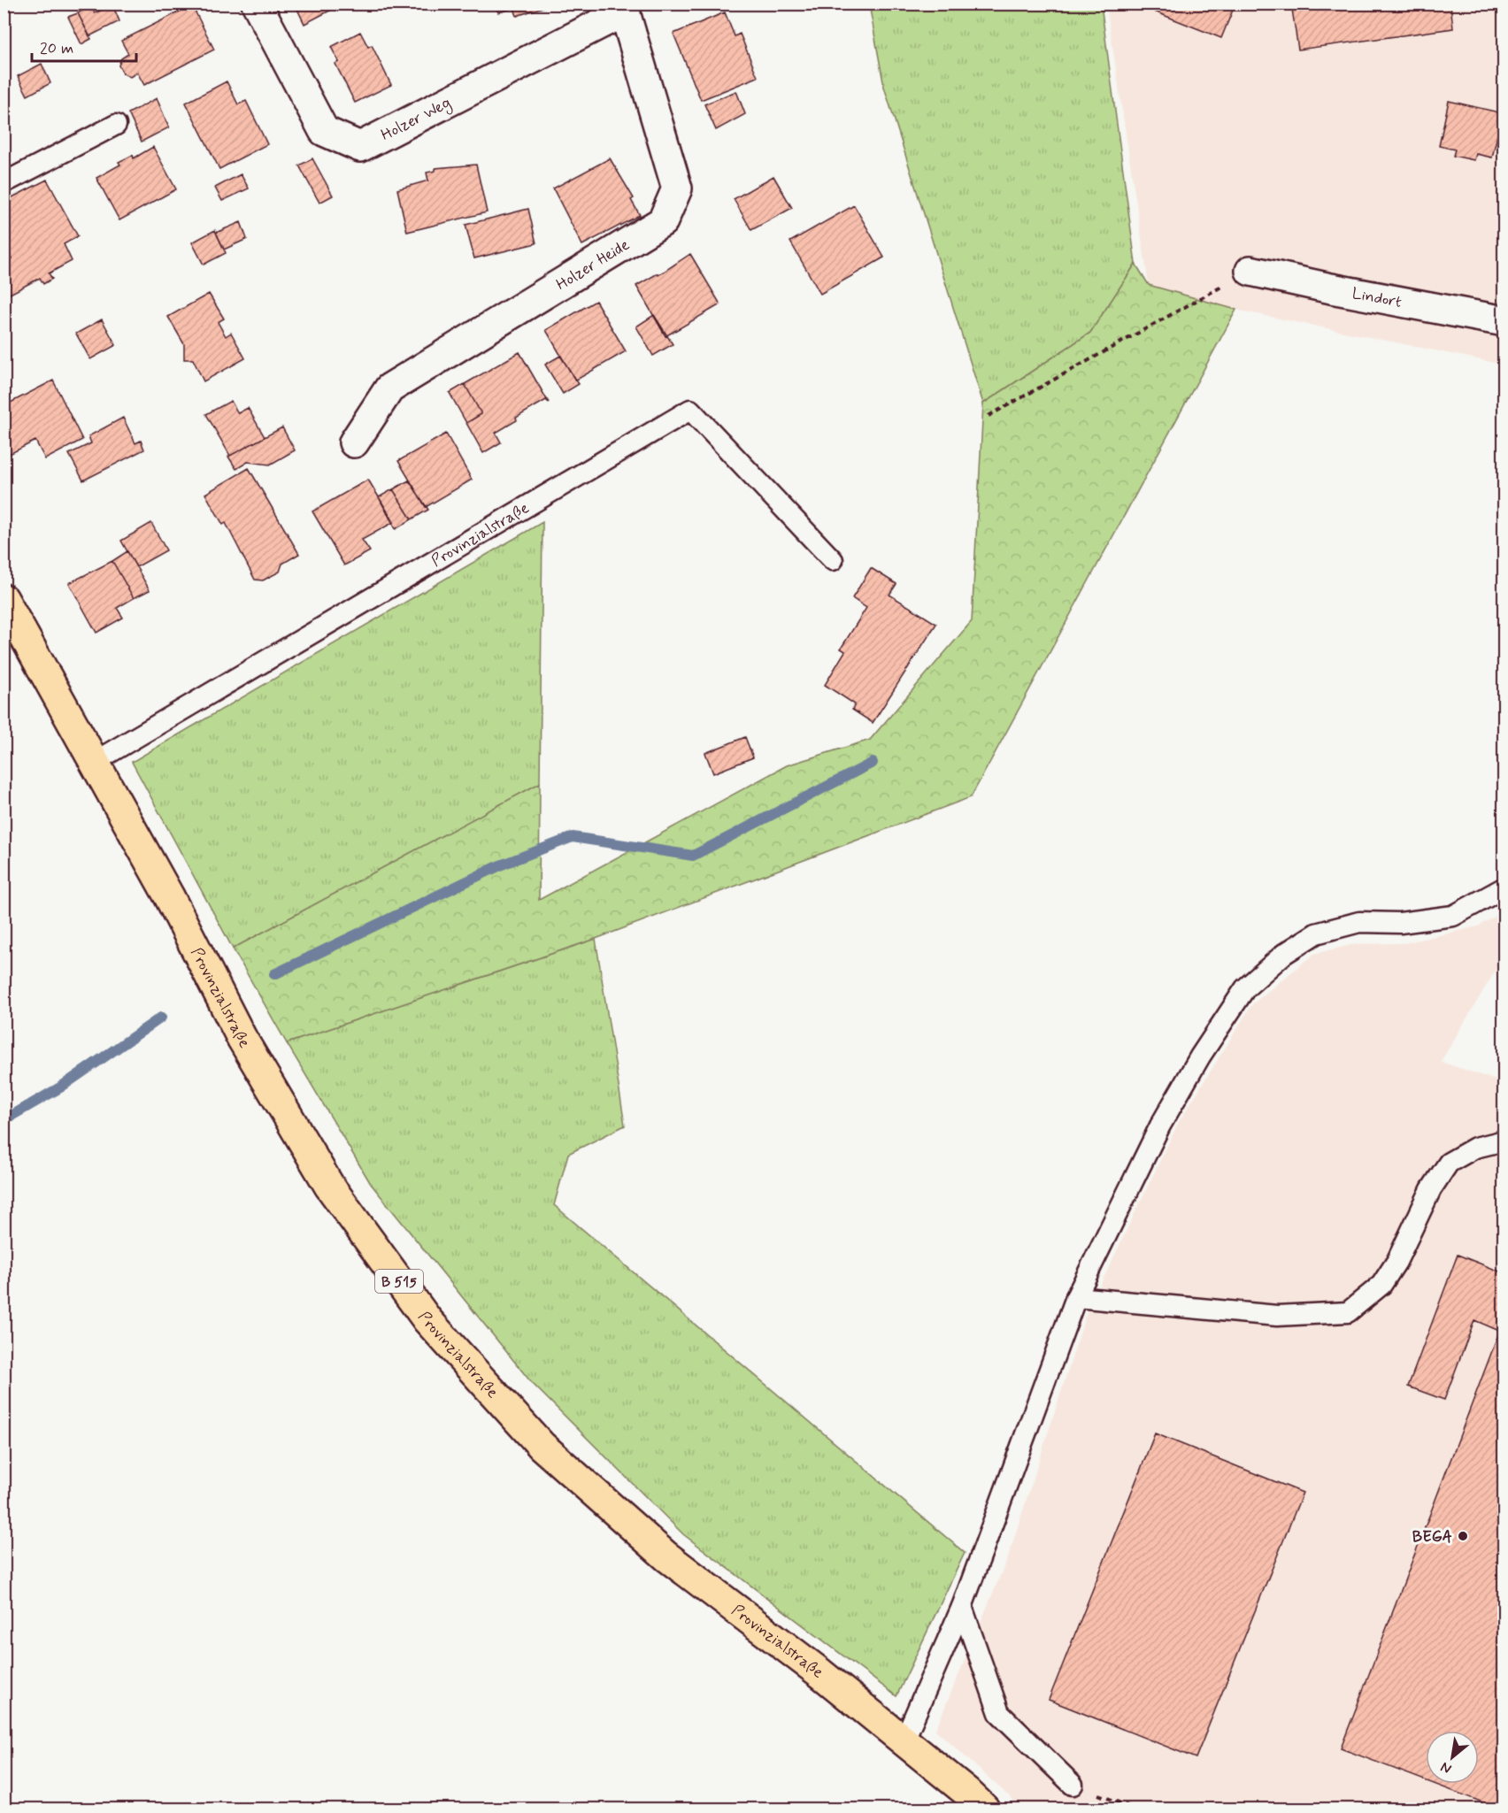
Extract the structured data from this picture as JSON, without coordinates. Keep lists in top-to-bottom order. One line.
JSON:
{"streets":{"main road":["Provinzialstraße","B 515"],"street":["Holzer Weg","Holzer Heide","Lindort"]},"crossings":[["Holzer Weg","Holzer Heide"]],"places":["BEGA"],"scale_bar":"20 m","north":"bottom left"}
